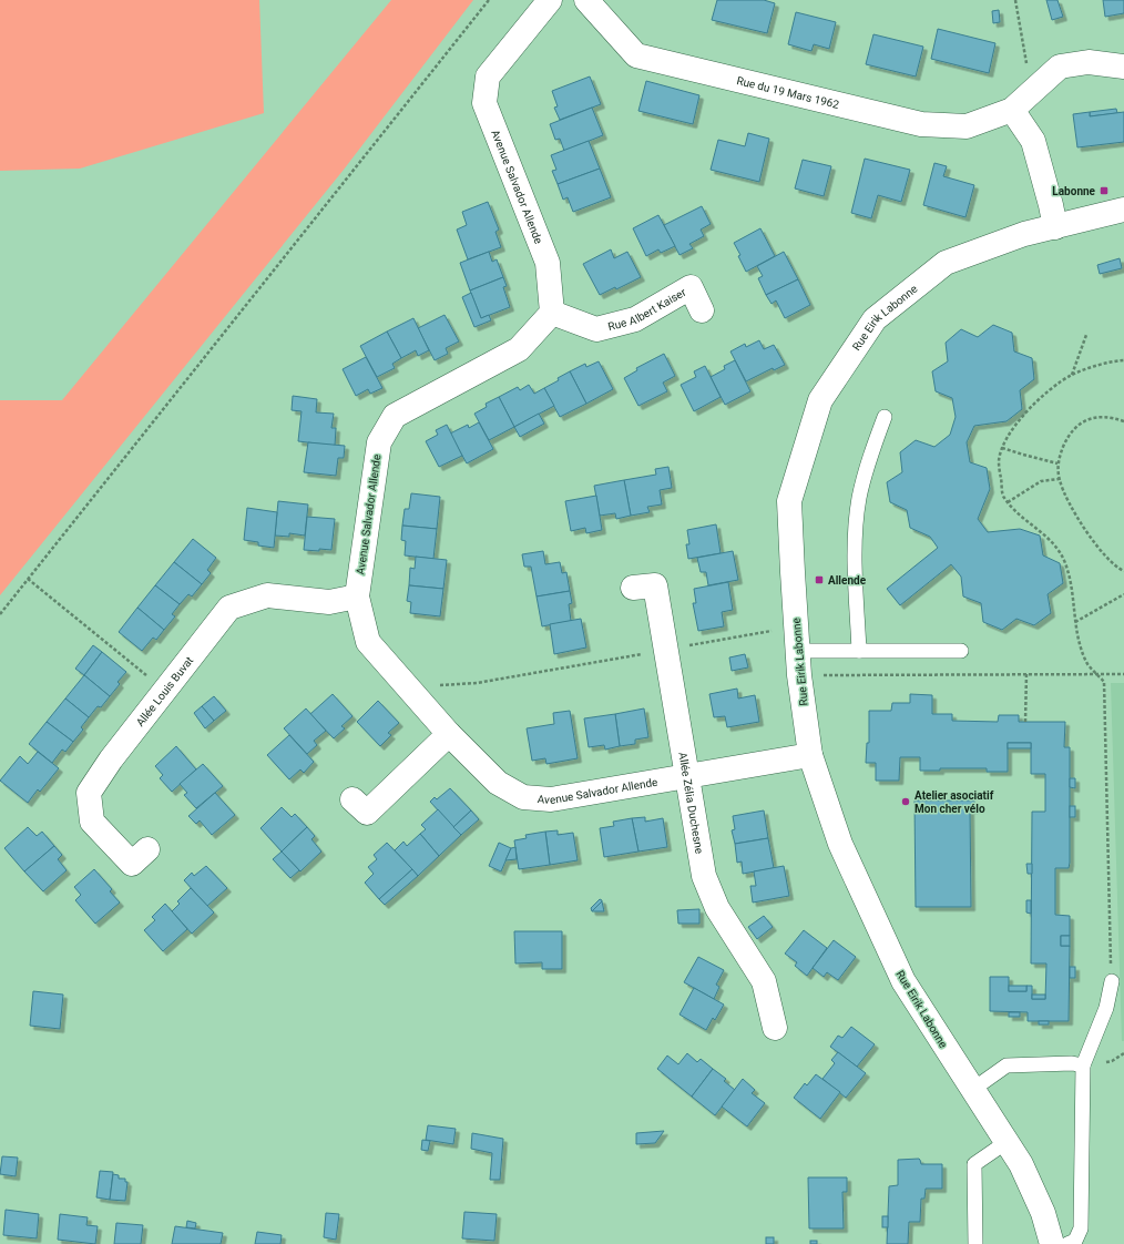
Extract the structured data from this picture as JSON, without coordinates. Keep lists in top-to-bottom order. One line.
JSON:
{"streets":{"street":["Rue du 19 Mars 1962","Avenue Salvador Allende","Rue Albert Kaiser","Rue Eirik Labonne","Allée Louis Buvat","Allée Zélia Duchesne"]},"crossings":[["Avenue Salvador Allende","Rue Albert Kaiser"],["Avenue Salvador Allende","Rue Eirik Labonne"],["Avenue Salvador Allende","Allée Louis Buvat"],["Avenue Salvador Allende","Allée Zélia Duchesne"]],"places":{"transit":["Labonne","Allende"],"other":["Atelier asociatif Mon cher vélo"]}}
